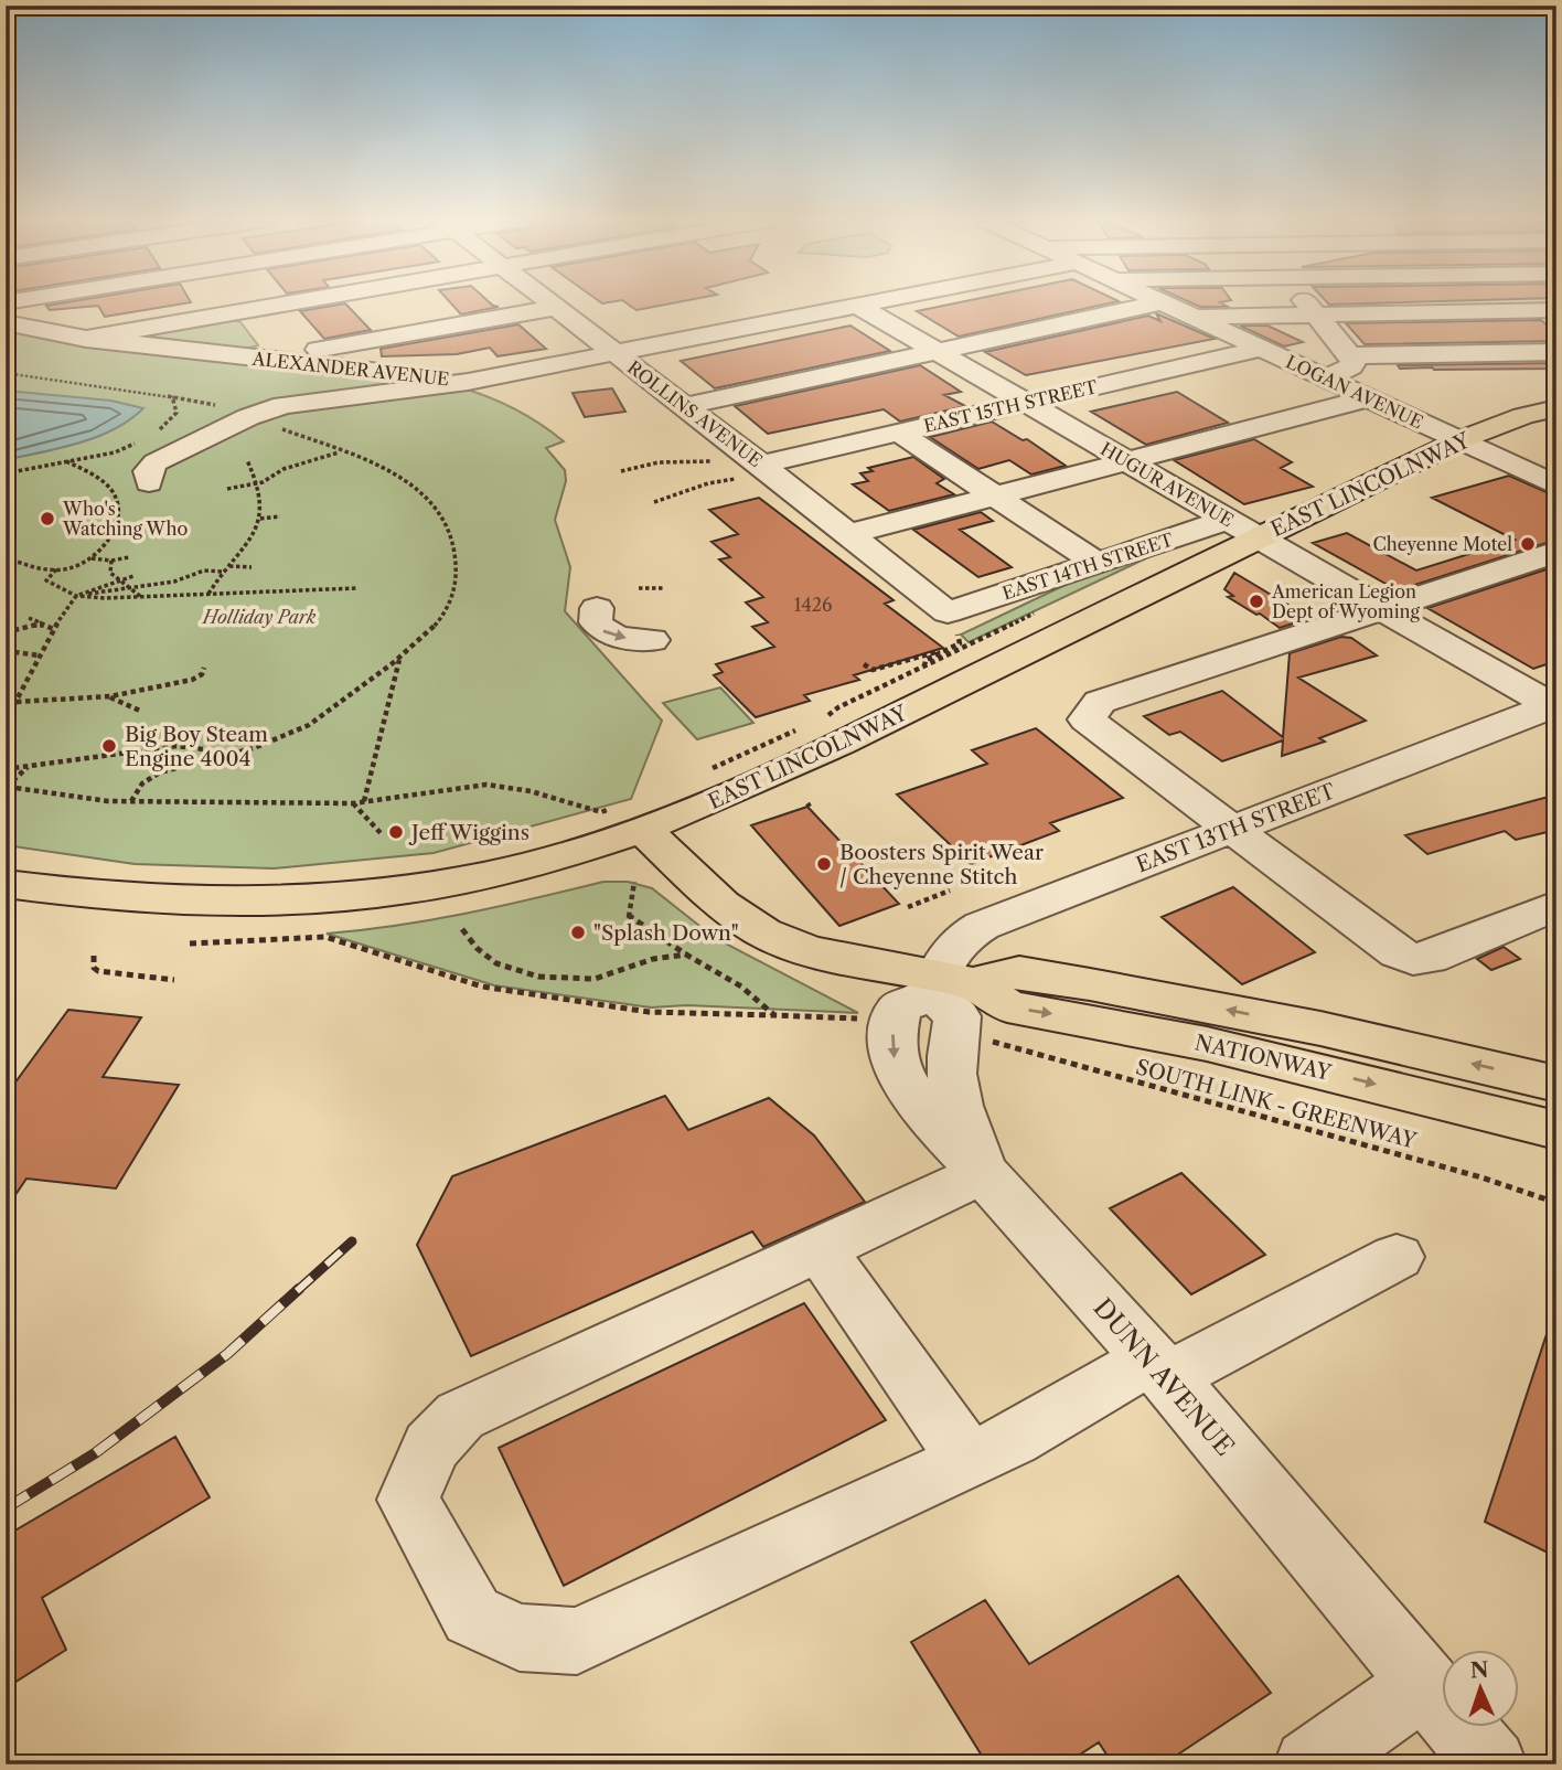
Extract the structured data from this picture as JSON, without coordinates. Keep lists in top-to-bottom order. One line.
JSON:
{"streets":{"main road":["EAST LINCOLNWAY","NATIONWAY"],"street":["ALEXANDER AVENUE","LOGAN AVENUE","EAST 15TH STREET","ROLLINS AVENUE","HUGUR AVENUE","EAST 14TH STREET","EAST 13TH STREET","DUNN AVENUE"],"path":["SOUTH LINK - GREENWAY"]},"crossings":[["LOGAN AVENUE","EAST 15TH STREET"],["LOGAN AVENUE","EAST LINCOLNWAY"],["EAST 15TH STREET","ROLLINS AVENUE"],["EAST 15TH STREET","HUGUR AVENUE"],["ROLLINS AVENUE","EAST 14TH STREET"],["HUGUR AVENUE","EAST LINCOLNWAY"],["HUGUR AVENUE","EAST 14TH STREET"],["HUGUR AVENUE","EAST 13TH STREET"],["EAST LINCOLNWAY","EAST 14TH STREET"],["EAST LINCOLNWAY","NATIONWAY"],["EAST 13TH STREET","NATIONWAY"],["EAST 13TH STREET","DUNN AVENUE"],["NATIONWAY","DUNN AVENUE"]],"parks":["Holliday Park"],"places":["Who's Watching Who","Cheyenne Motel","American Legion Dept of Wyoming","Big Boy Steam Engine 4004","Jeff Wiggins","Boosters Spirit Wear / Cheyenne Stitch","\"Splash Down\""],"house_numbers":["1426"],"north":"top"}
